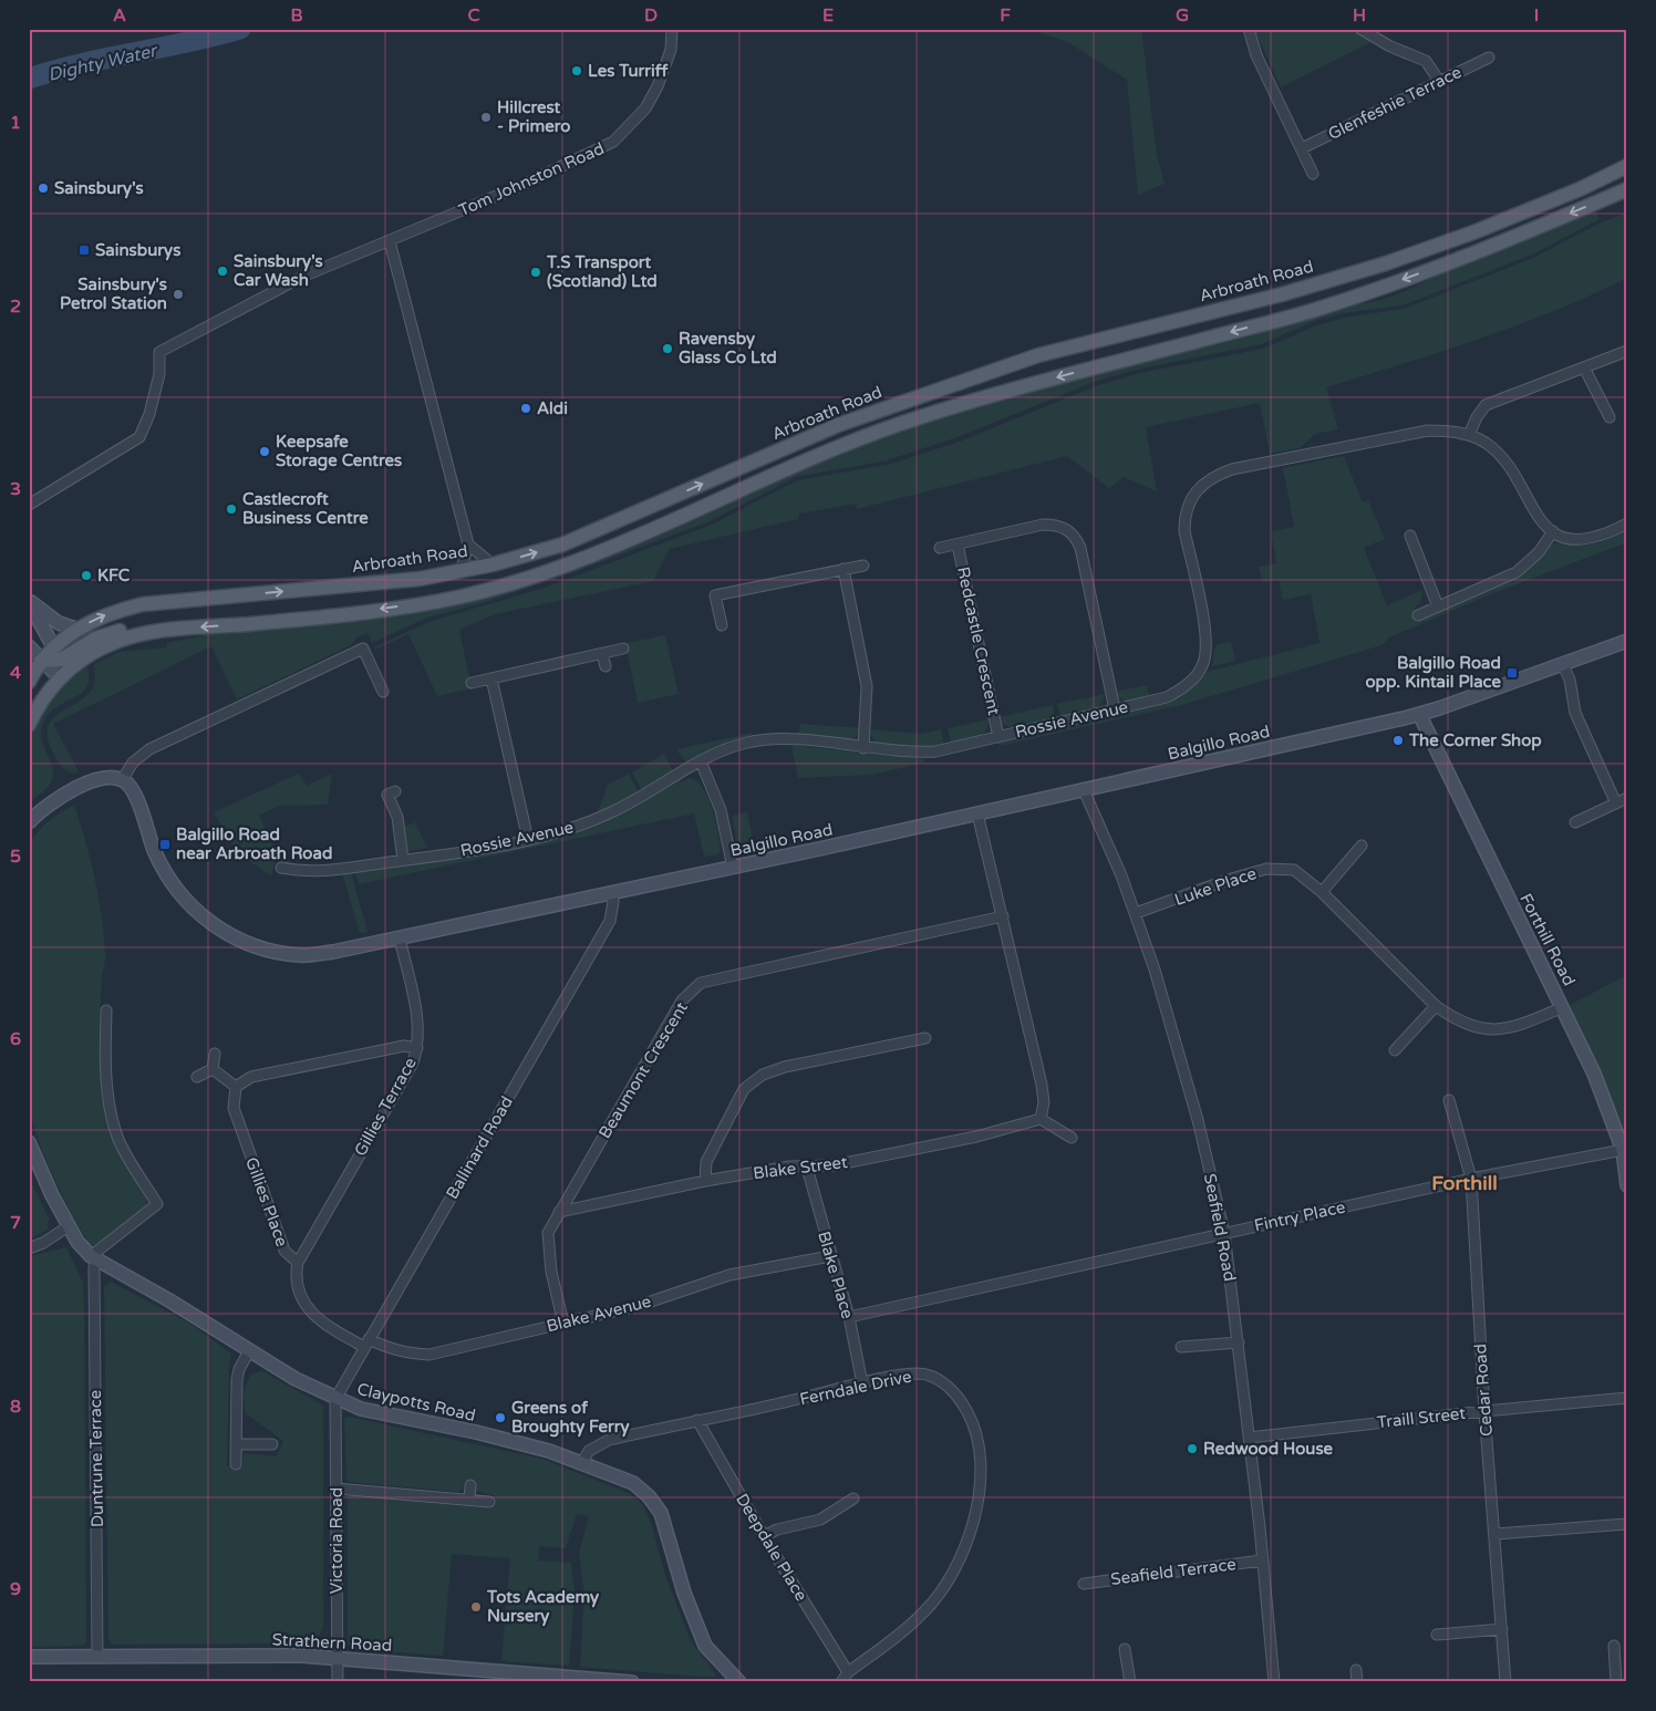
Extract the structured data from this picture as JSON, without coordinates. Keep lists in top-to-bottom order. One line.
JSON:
{"streets":{"main road":["Arbroath Road"],"street":["Glenfeshie Terrace","Tom Johnston Road","Redcastle Crescent","Rossie Avenue","Balgillo Road","Luke Place","Forthill Road","Beaumont Crescent","Gillies Terrace","Ballinard Road","Blake Street","Gillies Place","Fintry Place","Seafield Road","Blake Place","Blake Avenue","Ferndale Drive","Cedar Road","Claypotts Road","Traill Street","Duntrune Terrace","Victoria Road","Deepdale Place","Seafield Terrace","Strathern Road"]},"crossings":[["Redcastle Crescent","Rossie Avenue"],["Balgillo Road","Forthill Road"],["Balgillo Road","Gillies Terrace"],["Balgillo Road","Ballinard Road"],["Balgillo Road","Seafield Road"],["Luke Place","Forthill Road"],["Luke Place","Seafield Road"],["Forthill Road","Fintry Place"],["Beaumont Crescent","Blake Street"],["Beaumont Crescent","Blake Avenue"],["Gillies Terrace","Gillies Place"],["Ballinard Road","Gillies Place"],["Ballinard Road","Blake Avenue"],["Ballinard Road","Claypotts Road"],["Ballinard Road","Victoria Road"],["Blake Street","Blake Place"],["Gillies Place","Blake Avenue"],["Fintry Place","Seafield Road"],["Fintry Place","Blake Place"],["Fintry Place","Cedar Road"],["Seafield Road","Traill Street"],["Seafield Road","Seafield Terrace"],["Blake Place","Blake Avenue"],["Blake Place","Ferndale Drive"],["Ferndale Drive","Claypotts Road"],["Ferndale Drive","Deepdale Place"],["Cedar Road","Traill Street"],["Claypotts Road","Duntrune Terrace"],["Claypotts Road","Victoria Road"],["Duntrune Terrace","Strathern Road"],["Victoria Road","Strathern Road"]],"districts":["Forthill"],"water":["Dighty Water"],"places":{"other":["Les Turriff","Hillcrest - Primero","Sainsbury's","Sainsbury's Car Wash","T.S Transport (Scotland) Ltd","Sainsbury's Petrol Station","Ravensby Glass Co Ltd","Aldi","Keepsafe Storage Centres","Castlecroft Business Centre","KFC","The Corner Shop","Greens of Broughty Ferry","Redwood House","Tots Academy Nursery"],"transit":["Sainsburys","Balgillo Road opp. Kintail Place","Balgillo Road near Arbroath Road"]},"grid":{"columns":["A","B","C","D","E","F","G","H","I"],"rows":["1","2","3","4","5","6","7","8","9"]}}
